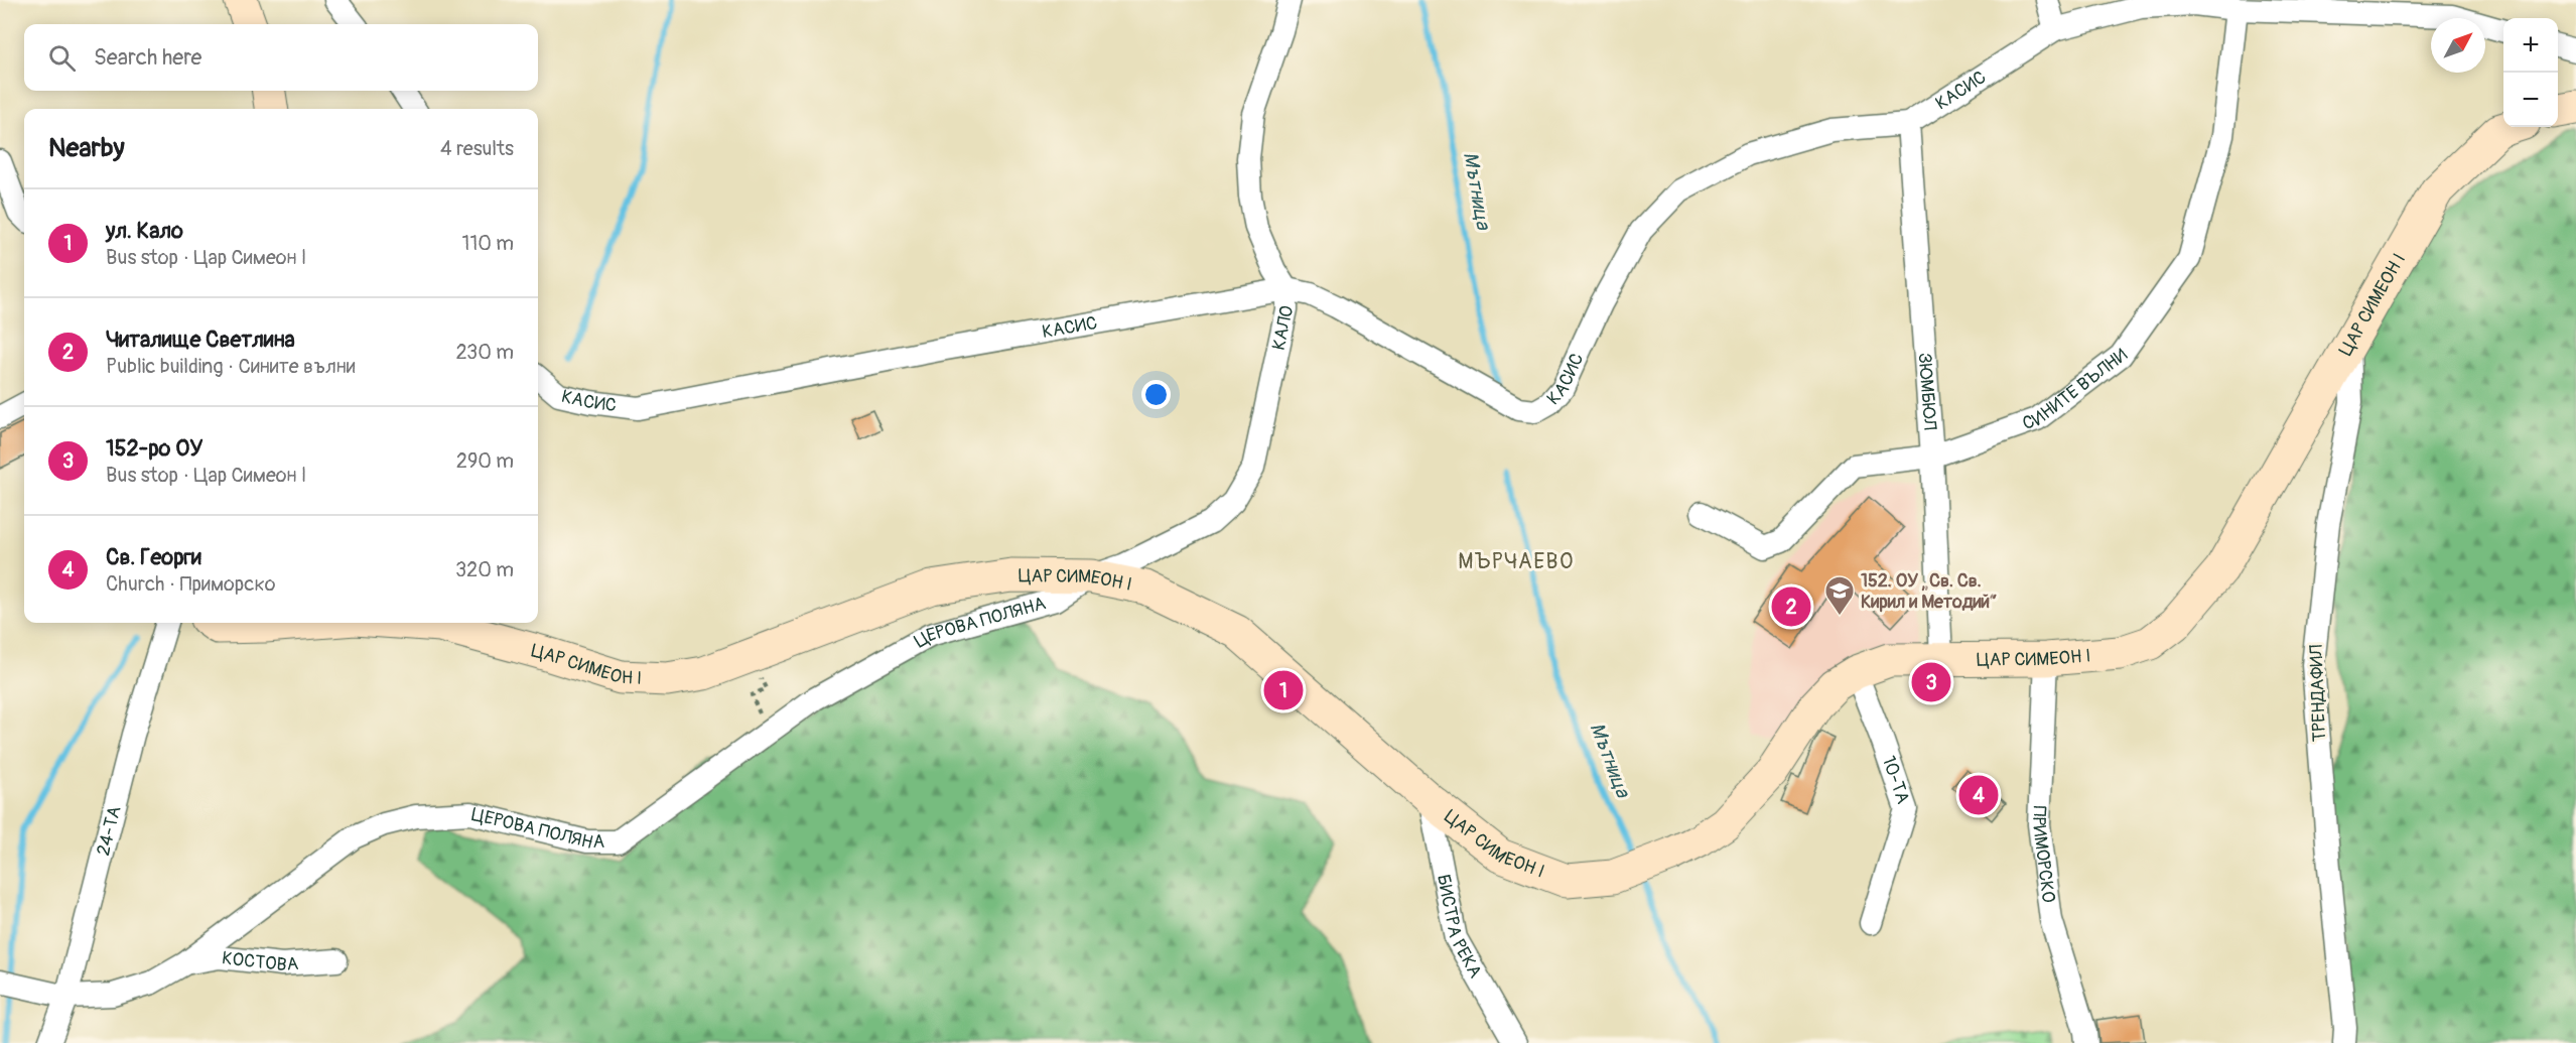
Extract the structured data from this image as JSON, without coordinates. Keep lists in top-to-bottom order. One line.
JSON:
{"streets":{"street":["КАСИС","ЦАР СИМЕОН I","КАЛО","СИНИТЕ ВЪЛНИ","ЗЮМБЮЛ","ЦЕРОВА ПОЛЯНА","ТРЕНДАФИЛ","10-ТА","24-ТА","ПРИМОРСКО","БИСТРА РЕКА","КОСТОВА"]},"crossings":[["КАСИС","КАЛО"],["КАСИС","СИНИТЕ ВЪЛНИ"],["КАСИС","ЗЮМБЮЛ"],["ЦАР СИМЕОН I","КАЛО"],["ЦАР СИМЕОН I","ЗЮМБЮЛ"],["ЦАР СИМЕОН I","ЦЕРОВА ПОЛЯНА"],["ЦАР СИМЕОН I","ТРЕНДАФИЛ"],["ЦАР СИМЕОН I","10-ТА"],["ЦАР СИМЕОН I","ПРИМОРСКО"],["ЦАР СИМЕОН I","БИСТРА РЕКА"],["КАЛО","ЦЕРОВА ПОЛЯНА"],["СИНИТЕ ВЪЛНИ","ЗЮМБЮЛ"],["ЦЕРОВА ПОЛЯНА","24-ТА"],["ЦЕРОВА ПОЛЯНА","КОСТОВА"]],"districts":["МЪРЧАЕВО"],"water":["Мътница"],"places":{"school or university":["152. ОУ „Св. Св. Кирил и Методий“"]},"north":"top right","page":{"map_buttons":["+","−"],"search":"Search here","heading":["Nearby","4 results"],"list":[{"mark":"1","name":"ул. Кало","note":"Bus stop · Цар Симеон I","value":"110 m"},{"mark":"2","name":"Читалище Светлина","note":"Public building · Сините вълни","value":"230 m"},{"mark":"3","name":"152-ро ОУ","note":"Bus stop · Цар Симеон I","value":"290 m"},{"mark":"4","name":"Св. Георги","note":"Church · Приморско","value":"320 m"}],"pins":["2","3","1","4"]}}
